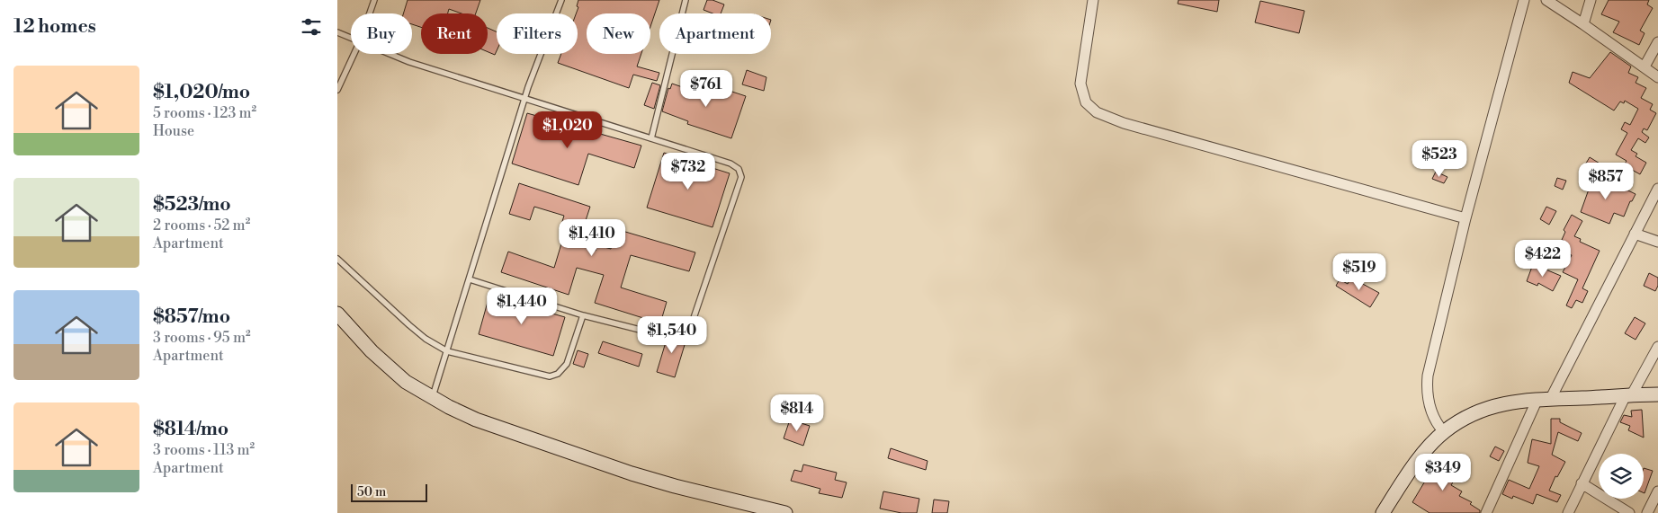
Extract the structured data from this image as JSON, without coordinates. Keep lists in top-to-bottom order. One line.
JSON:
{"scale_bar":"50 m","page":{"heading":"12 homes","chip":["Buy","Rent","Filters","New","Apartment"],"list":[{"name":"$1,020/mo","note":"5 rooms · 123 m² · House"},{"name":"$523/mo","note":"2 rooms · 52 m² · Apartment"},{"name":"$857/mo","note":"3 rooms · 95 m² · Apartment"},{"name":"$814/mo","note":"3 rooms · 113 m² · Apartment"}],"price":["$761","$1,020","$523","$732","$857","$1,410","$422","$519","$1,440","$1,540","$814","$349"],"scale":"50 m"}}
